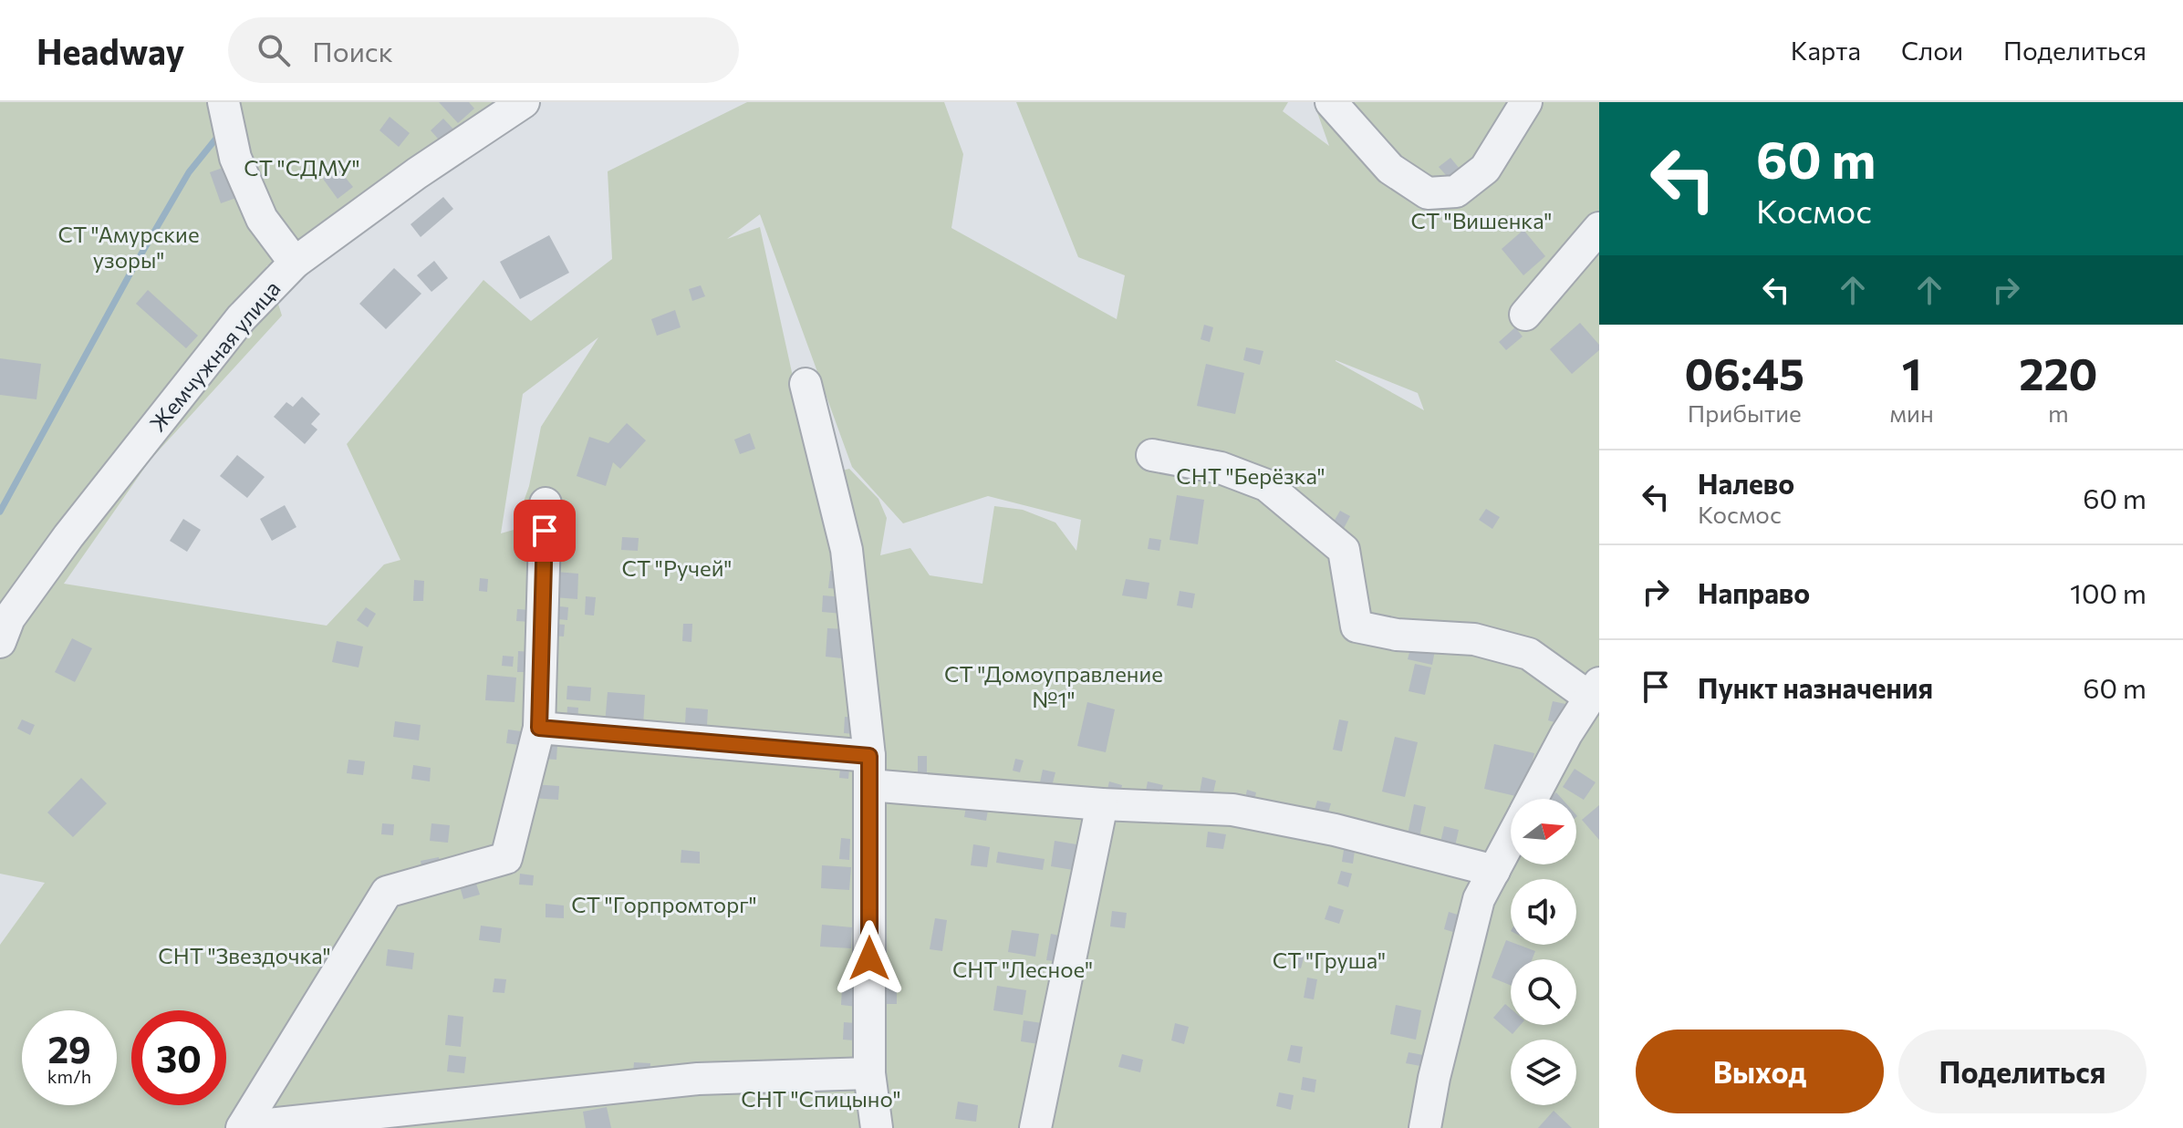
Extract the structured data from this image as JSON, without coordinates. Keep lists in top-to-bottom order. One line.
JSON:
{"streets":{"street":["Жемчужная улица"]},"parks":["СТ \"СДМУ\"","СТ \"Вишенка\"","СТ \"Амурские узоры\"","СНТ \"Берёзка\"","СТ \"Ручей\"","СТ \"Домоуправление №1\"","СТ \"Горпромторг\"","СНТ \"Звездочка\"","СТ \"Груша\"","СНТ \"Лесное\"","СНТ \"Спицыно\""],"north":"right","page":{"header":"Headway","search":"Поиск","nav":["Карта","Слои","Поделиться"],"turn":["60 m","Космос"],"eta":["06:45","Прибытие","1","мин","220","m"],"list":[{"name":"Налево","note":"Космос","value":"60 m"},{"name":"Направо","value":"100 m"},{"name":"Пункт назначения","value":"60 m"}],"speed":"29 km/h","limit":"30","buttons":["Выход","Поделиться"]}}
